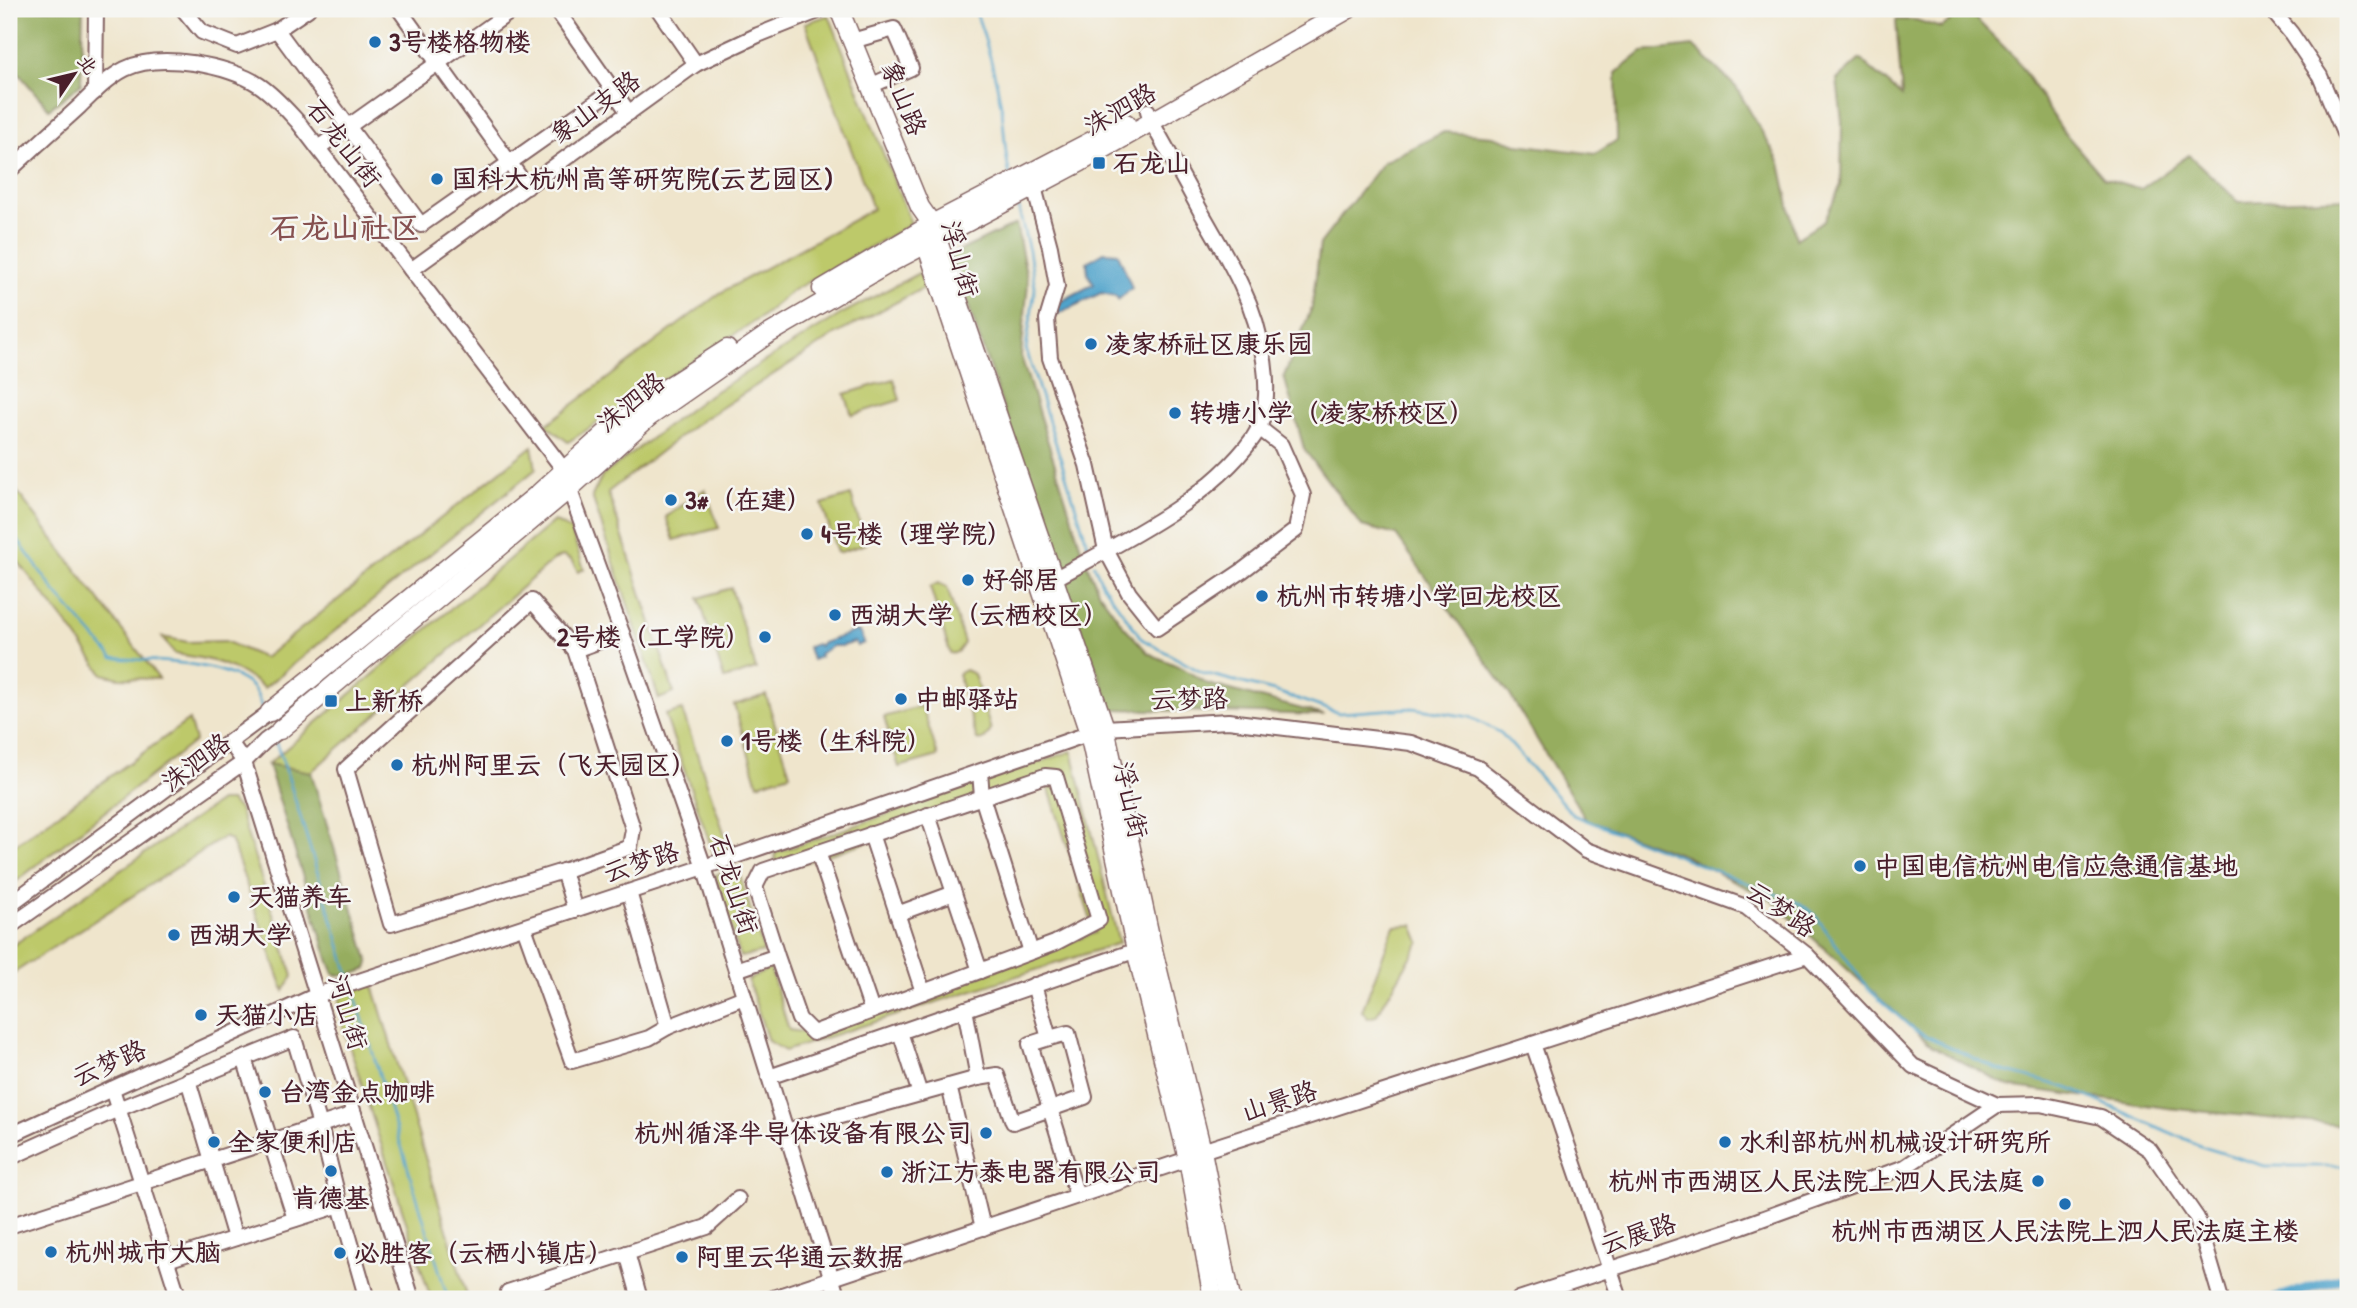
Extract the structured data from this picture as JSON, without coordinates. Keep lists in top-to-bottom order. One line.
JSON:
{"streets":{"main road":["象山路","洙泗路","浮山街"],"street":["象山支路","石龙山街","云梦路","河山街","山景路","云展路"]},"crossings":[["象山路","浮山街"],["象山支路","石龙山街"],["洙泗路","石龙山街"],["洙泗路","浮山街"],["洙泗路","河山街"],["石龙山街","云梦路"],["石龙山街","山景路"],["浮山街","云梦路"],["浮山街","山景路"],["云梦路","河山街"],["云梦路","山景路"],["云梦路","云展路"]],"districts":["石龙山社区"],"places":{"other":["3号楼格物楼","国科大杭州高等研究院(云艺园区)","凌家桥社区康乐园","转塘小学（凌家桥校区）","3#（在建）","4号楼（理学院）","好邻居","杭州市转塘小学回龙校区","西湖大学（云栖校区）","2号楼（工学院）","中邮驿站","1号楼（生科院）","杭州阿里云（飞天园区）","中国电信杭州电信应急通信基地","天猫养车","西湖大学","天猫小店","台湾金点咖啡","杭州循泽半导体设备有限公司","全家便利店","水利部杭州机械设计研究所","肯德基","浙江方泰电器有限公司","杭州市西湖区人民法院上泗人民法庭","杭州市西湖区人民法院上泗人民法庭主楼","杭州城市大脑","必胜客（云栖小镇店）","阿里云华通云数据"],"transit":["石龙山","上新桥"]},"north":"top right"}
